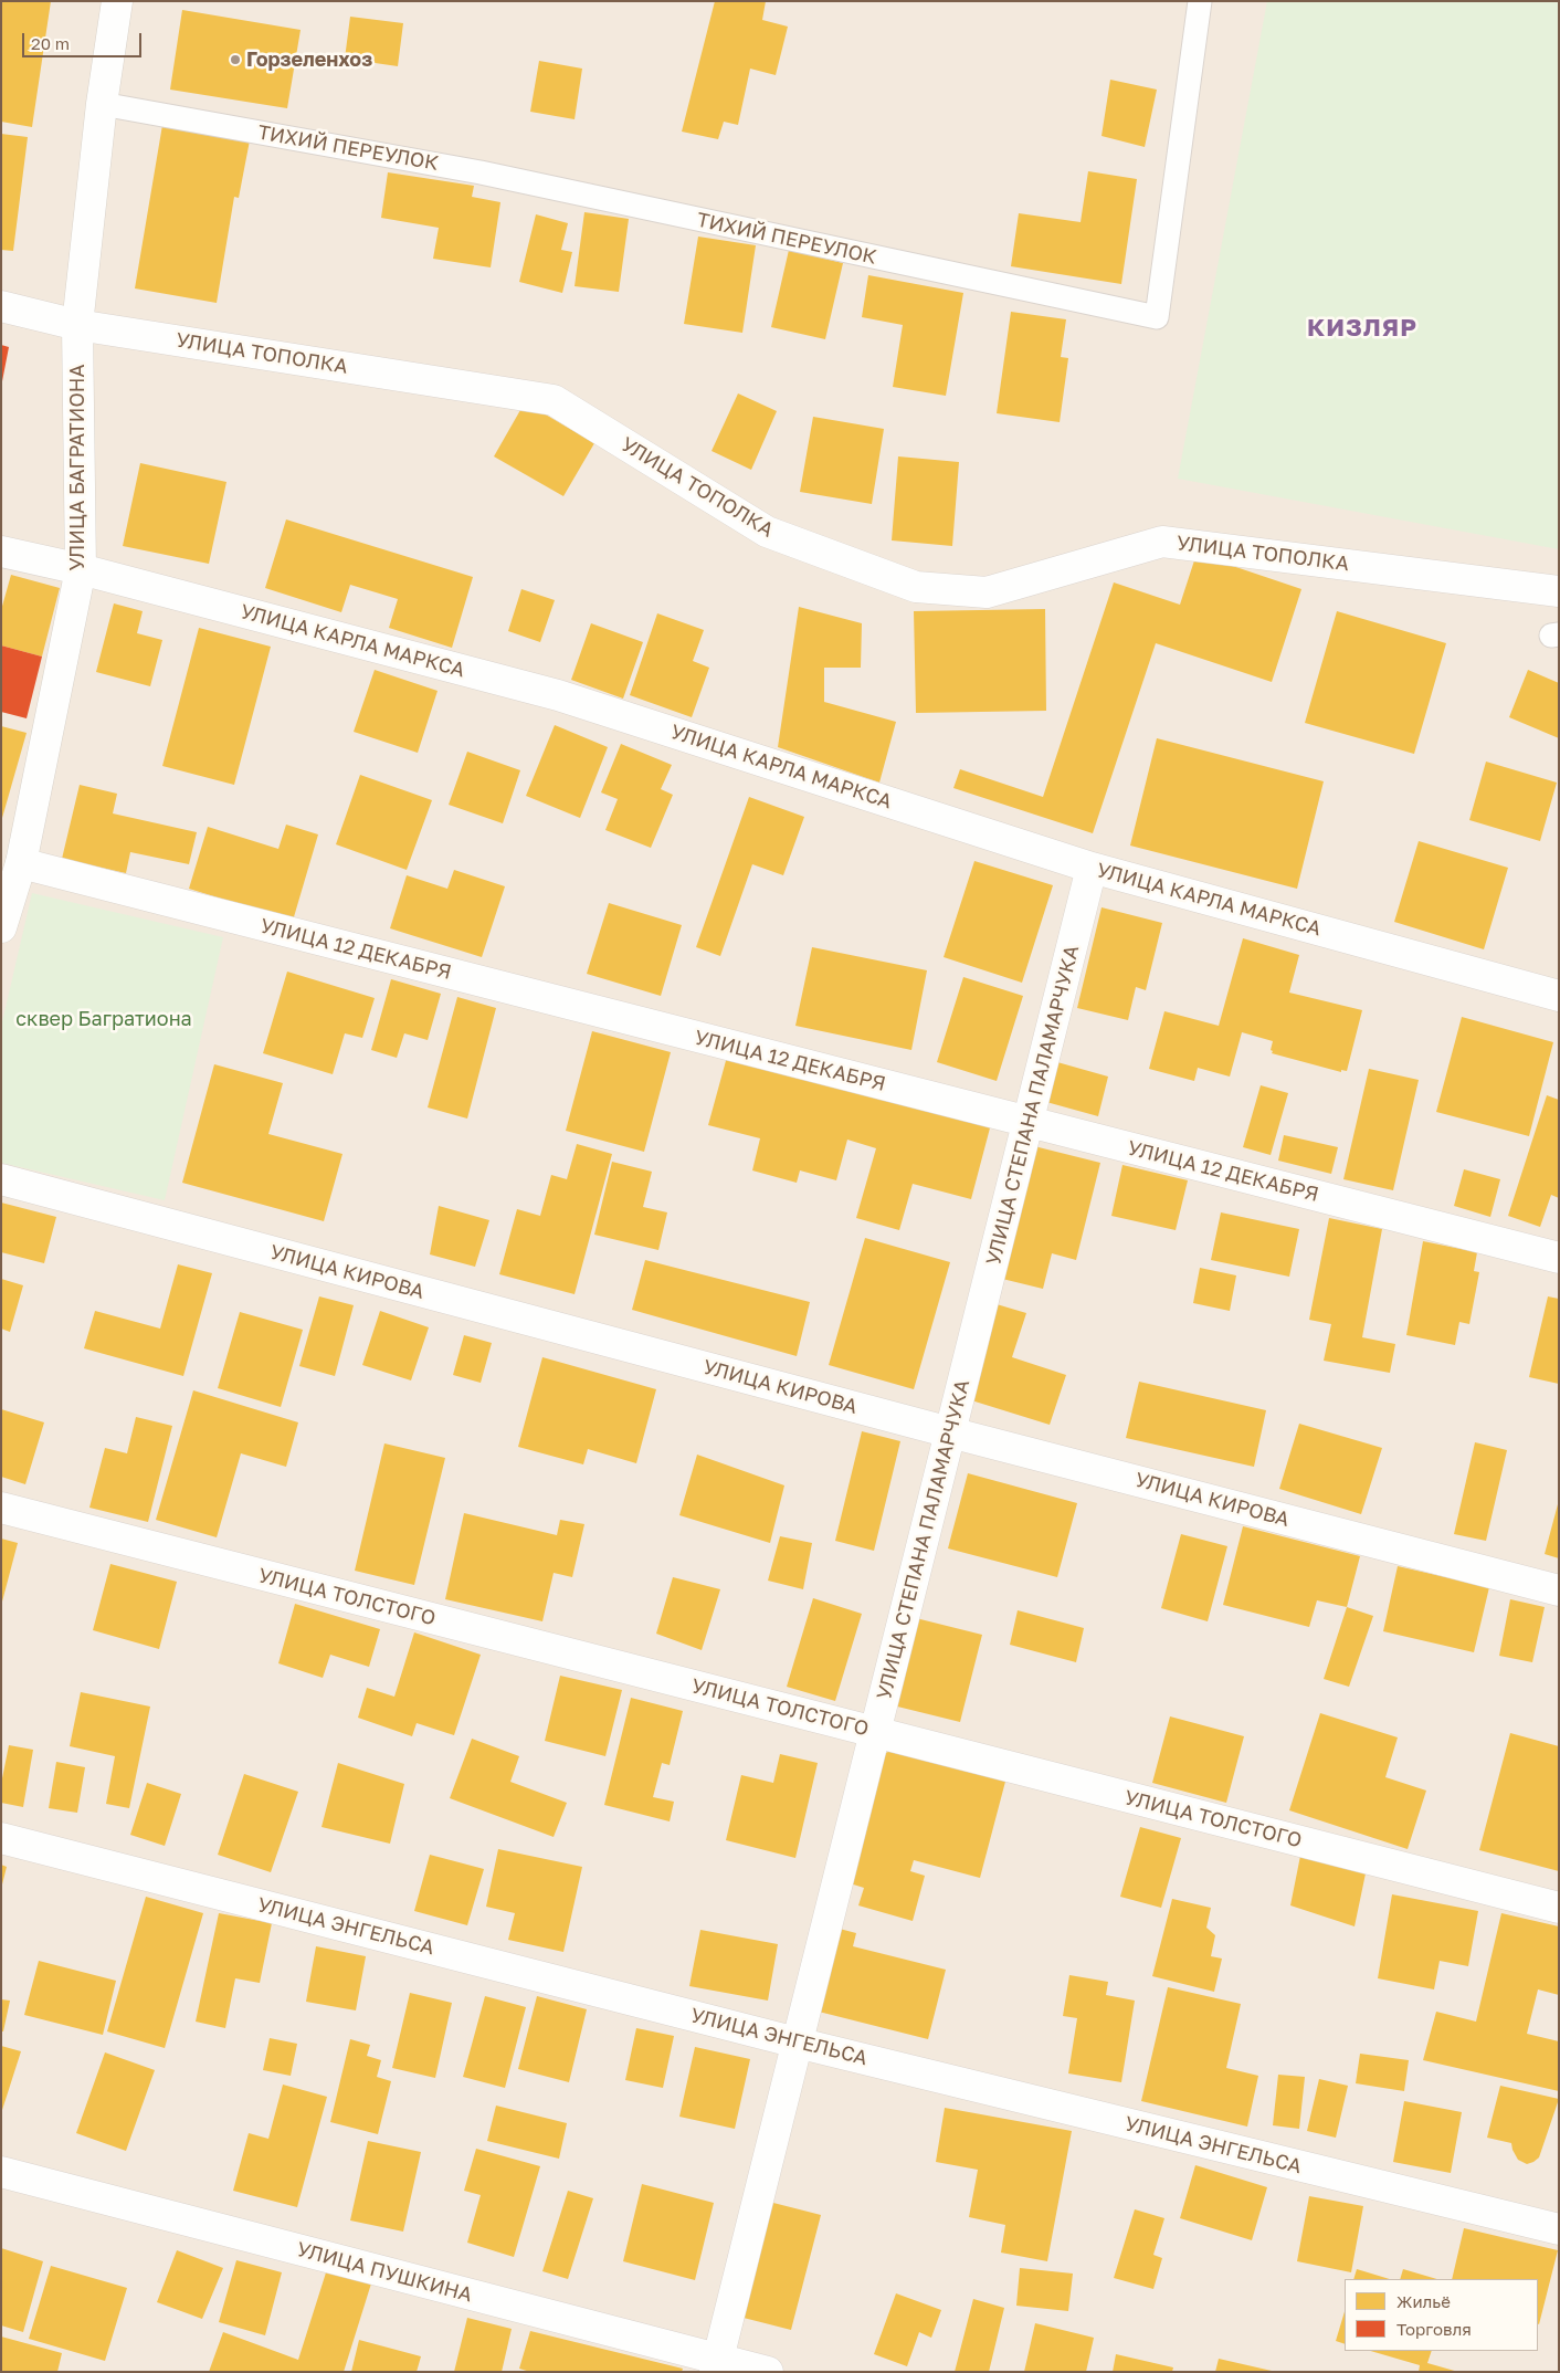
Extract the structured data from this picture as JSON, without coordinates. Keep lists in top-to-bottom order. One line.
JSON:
{"streets":{"street":["УЛИЦА ТОПОЛКА","УЛИЦА БАГРАТИОНА","УЛИЦА КАРЛА МАРКСА","УЛИЦА 12 ДЕКАБРЯ","УЛИЦА СТЕПАНА ПАЛАМАРЧУКА","УЛИЦА КИРОВА","УЛИЦА ТОЛСТОГО","УЛИЦА ЭНГЕЛЬСА","УЛИЦА ПУШКИНА"],"lane":["ТИХИЙ ПЕРЕУЛОК"]},"crossings":[["ТИХИЙ ПЕРЕУЛОК","УЛИЦА БАГРАТИОНА"],["УЛИЦА ТОПОЛКА","УЛИЦА БАГРАТИОНА"],["УЛИЦА БАГРАТИОНА","УЛИЦА КАРЛА МАРКСА"],["УЛИЦА БАГРАТИОНА","УЛИЦА 12 ДЕКАБРЯ"],["УЛИЦА КАРЛА МАРКСА","УЛИЦА СТЕПАНА ПАЛАМАРЧУКА"],["УЛИЦА 12 ДЕКАБРЯ","УЛИЦА СТЕПАНА ПАЛАМАРЧУКА"],["УЛИЦА СТЕПАНА ПАЛАМАРЧУКА","УЛИЦА КИРОВА"],["УЛИЦА СТЕПАНА ПАЛАМАРЧУКА","УЛИЦА ТОЛСТОГО"],["УЛИЦА СТЕПАНА ПАЛАМАРЧУКА","УЛИЦА ЭНГЕЛЬСА"],["УЛИЦА СТЕПАНА ПАЛАМАРЧУКА","УЛИЦА ПУШКИНА"]],"districts":["КИЗЛЯР"],"parks":["сквер Багратиона"],"places":["Горзеленхоз"],"legend":["Жильё","Торговля"],"scale_bar":"20 m"}
